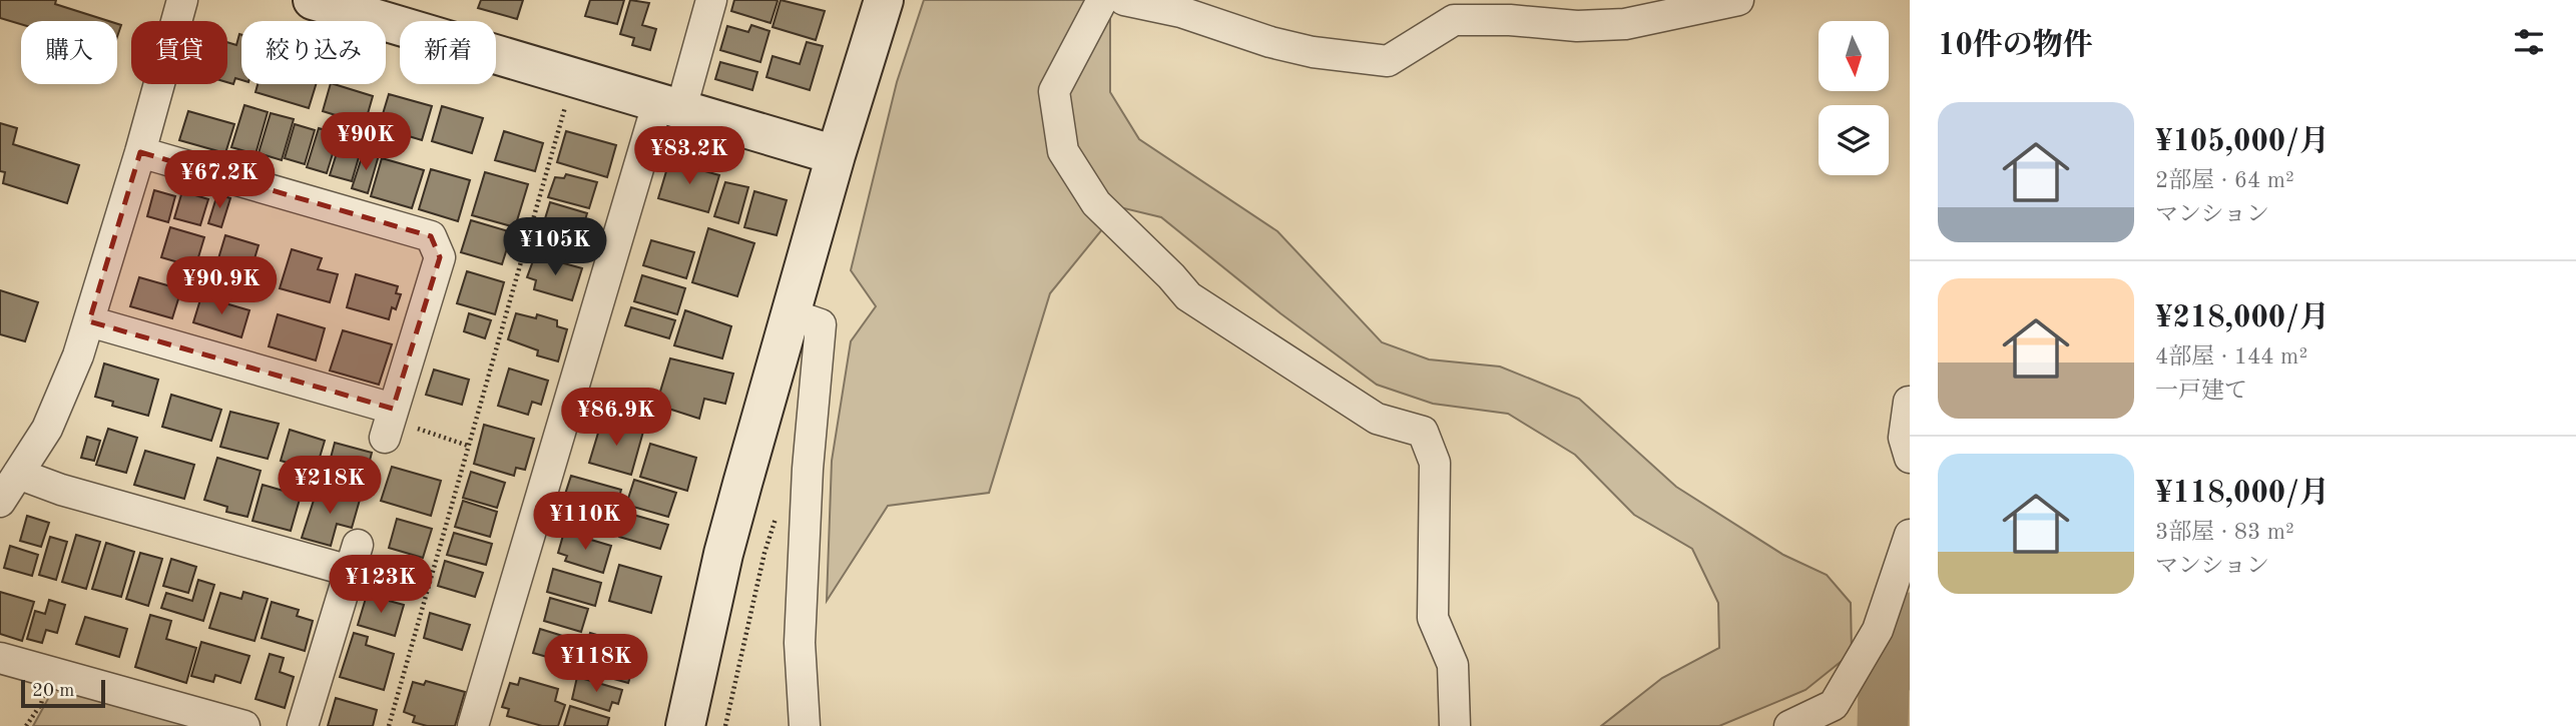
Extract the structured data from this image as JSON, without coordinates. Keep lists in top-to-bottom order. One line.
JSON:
{"scale_bar":"20 m","north":"bottom","page":{"heading":"10件の物件","chip":["購入","賃貸","絞り込み","新着"],"list":[{"name":"¥105,000/月","note":"2部屋 · 64 m² · マンション"},{"name":"¥218,000/月","note":"4部屋 · 144 m² · 一戸建て"},{"name":"¥118,000/月","note":"3部屋 · 83 m² · マンション"}],"price":["¥90K","¥83.2K","¥67.2K","¥105K","¥90.9K","¥86.9K","¥218K","¥110K","¥123K","¥118K"],"scale":"20 m"}}
